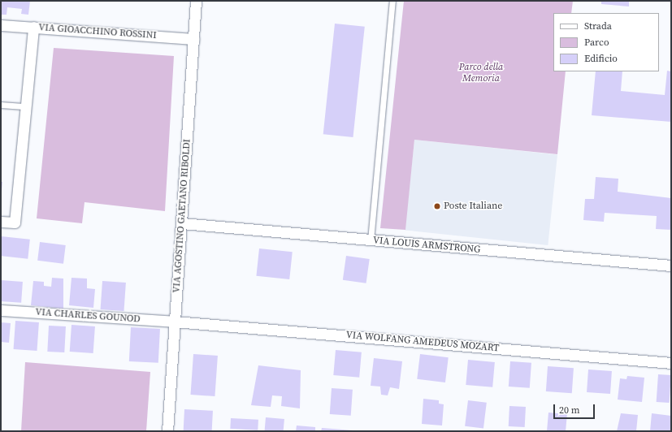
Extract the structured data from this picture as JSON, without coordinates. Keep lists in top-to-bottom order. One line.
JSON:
{"streets":{"street":["VIA GIOACCHINO ROSSINI","VIA AGOSTINO GAETANO RIBOLDI","VIA LOUIS ARMSTRONG","VIA CHARLES GOUNOD","VIA WOLFANG AMEDEUS MOZART"]},"crossings":[["VIA GIOACCHINO ROSSINI","VIA AGOSTINO GAETANO RIBOLDI"],["VIA AGOSTINO GAETANO RIBOLDI","VIA LOUIS ARMSTRONG"],["VIA AGOSTINO GAETANO RIBOLDI","VIA CHARLES GOUNOD"],["VIA AGOSTINO GAETANO RIBOLDI","VIA WOLFANG AMEDEUS MOZART"],["VIA CHARLES GOUNOD","VIA WOLFANG AMEDEUS MOZART"]],"parks":["Parco della Memoria"],"places":["Poste Italiane"],"legend":["Strada","Parco","Edificio"],"scale_bar":"20 m"}
